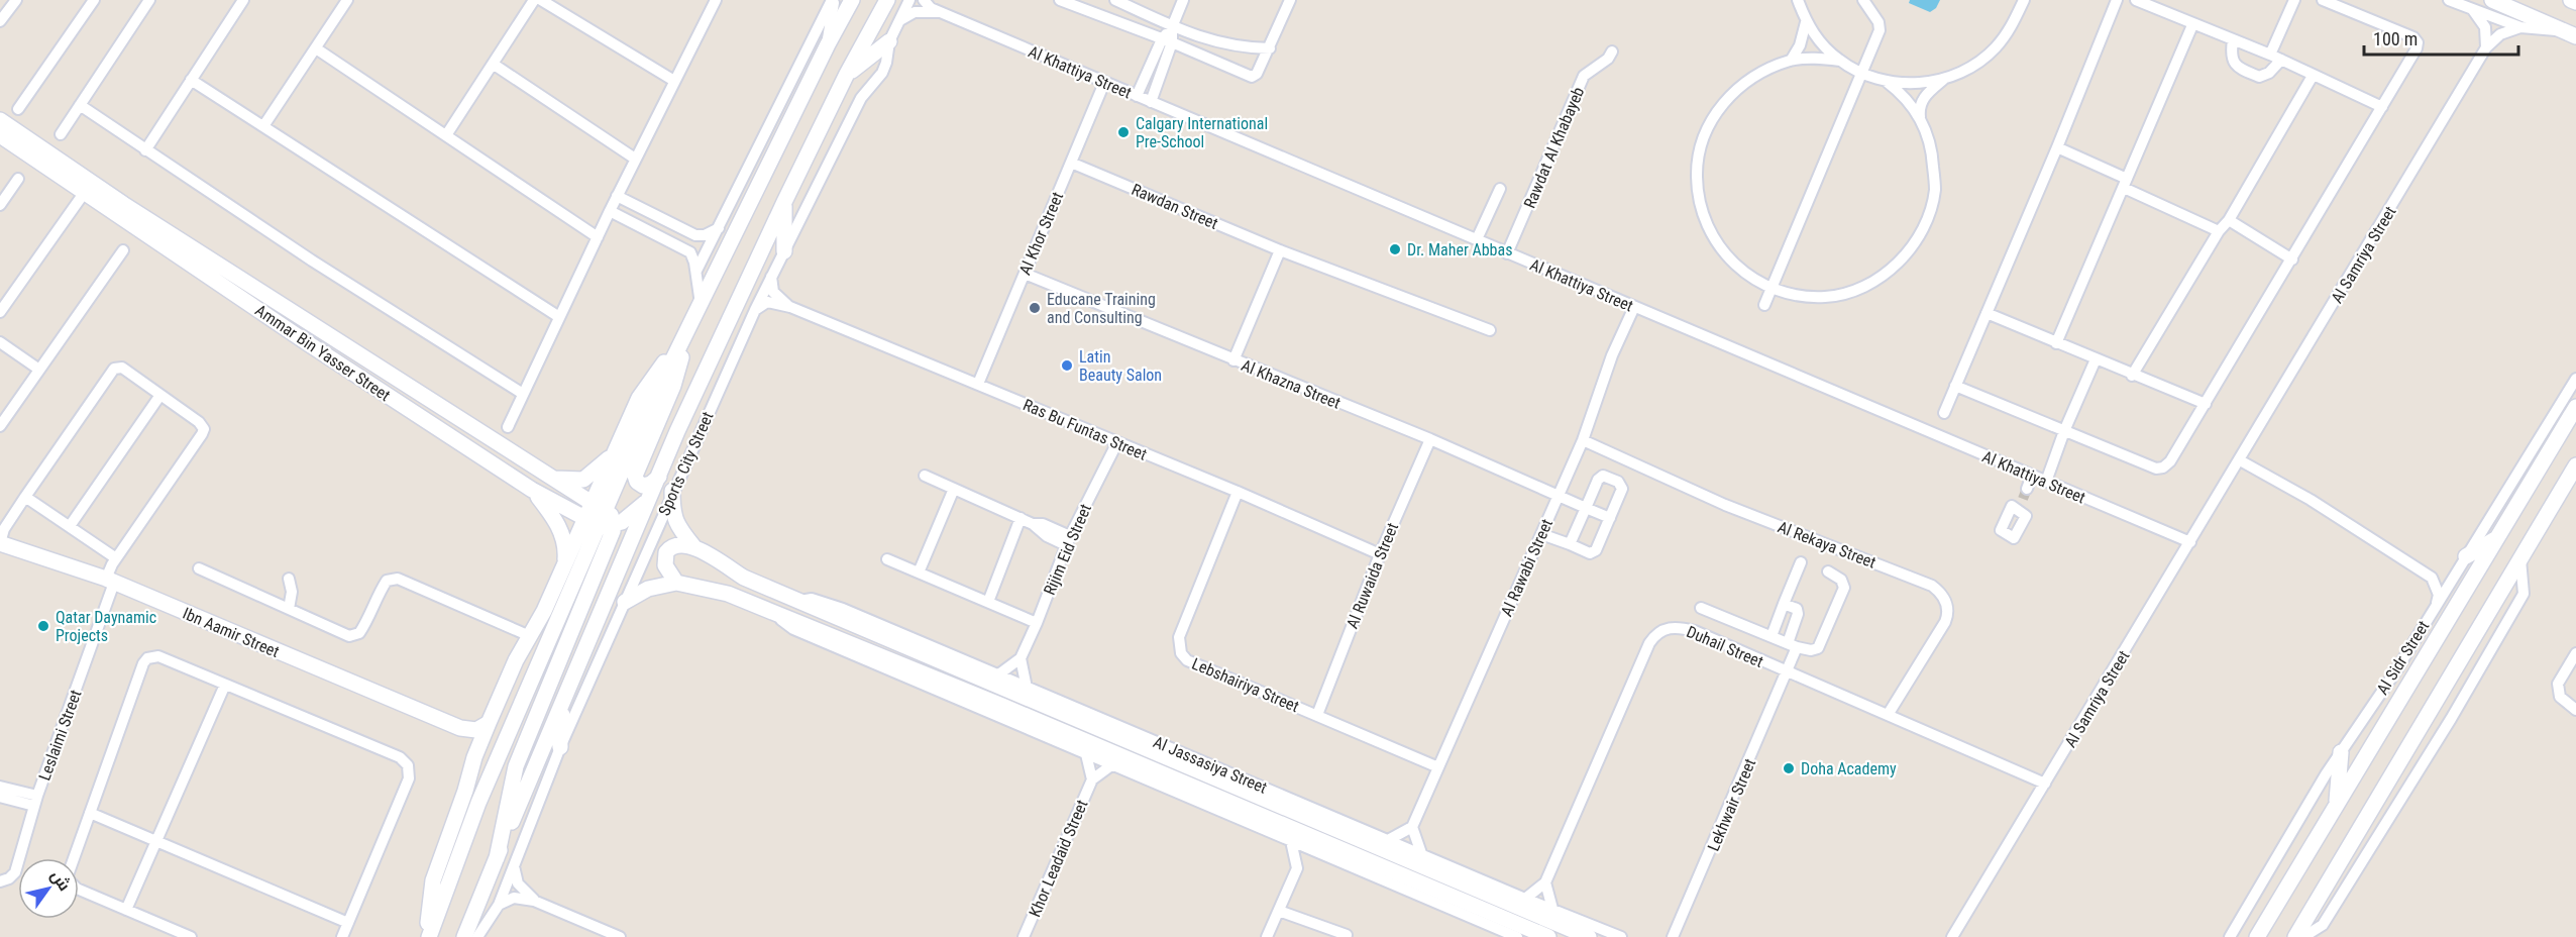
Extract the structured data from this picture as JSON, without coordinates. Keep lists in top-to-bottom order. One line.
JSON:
{"streets":{"street":["Al Khattiya Street","Rawdat Al Khabayeb","Rawdan Street","Al Khor Street","Al Samriya Street","Ammar Bin Yasser Street","Al Khazna Street","Ras Bu Funtas Street","Sports City Street","Al Rekaya Street","Rijim Eid Street","Al Rawabi Street","Al Ruwaida Street","Ibn Aamir Street","Duhail Street","Al Sidr Street","Lebshairiya Street","Leslaimi Street","Al Jassasiya Street","Lekhwair Street","Khor Leadaid Street"]},"crossings":[["Al Khattiya Street","Rawdat Al Khabayeb"],["Al Khattiya Street","Al Khor Street"],["Al Khattiya Street","Al Samriya Street"],["Al Khattiya Street","Sports City Street"],["Al Khattiya Street","Al Rawabi Street"],["Rawdan Street","Al Khor Street"],["Al Khor Street","Al Khazna Street"],["Al Khor Street","Ras Bu Funtas Street"],["Al Samriya Street","Duhail Street"],["Al Khazna Street","Al Rawabi Street"],["Al Khazna Street","Al Ruwaida Street"],["Ras Bu Funtas Street","Sports City Street"],["Ras Bu Funtas Street","Rijim Eid Street"],["Ras Bu Funtas Street","Al Ruwaida Street"],["Ras Bu Funtas Street","Lebshairiya Street"],["Al Rekaya Street","Al Rawabi Street"],["Al Rekaya Street","Duhail Street"],["Rijim Eid Street","Al Jassasiya Street"],["Al Rawabi Street","Lebshairiya Street"],["Al Ruwaida Street","Lebshairiya Street"],["Ibn Aamir Street","Leslaimi Street"],["Duhail Street","Al Jassasiya Street"],["Duhail Street","Lekhwair Street"],["Al Jassasiya Street","Khor Leadaid Street"]],"places":["Calgary International Pre-School","Dr. Maher Abbas","Educane Training and Consulting","Latin Beauty Salon","Qatar Daynamic Projects","Doha Academy"],"scale_bar":"100 m","north":"top right"}
